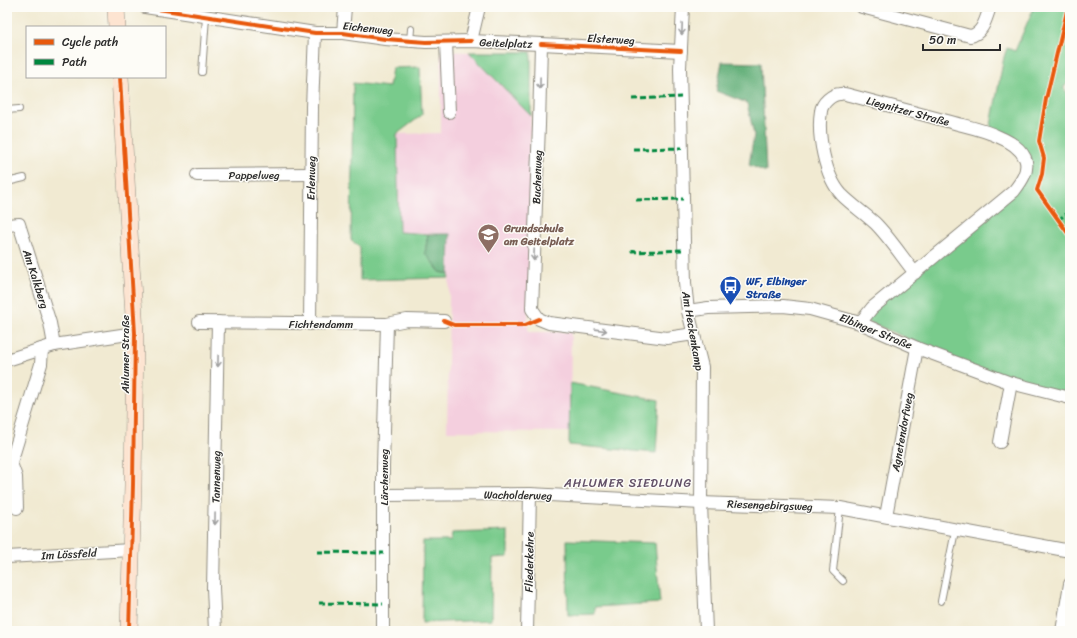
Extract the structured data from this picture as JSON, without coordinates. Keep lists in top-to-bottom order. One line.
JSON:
{"streets":{"main road":["Ahlumer Straße"],"street":["Eichenweg","Elsterweg","Geitelplatz","Liegnitzer Straße","Pappelweg","Buchenweg","Erlenweg","Am Kalkberg","Fichtendamm","Am Heckenkamp","Elbinger Straße","Agnetendorfweg","Tannenweg","Lärchenweg","Wacholderweg","Riesengebirgsweg","Im Lössfeld","Fliederkehre"]},"crossings":[["Eichenweg","Geitelplatz"],["Eichenweg","Erlenweg"],["Elsterweg","Geitelplatz"],["Elsterweg","Buchenweg"],["Elsterweg","Am Heckenkamp"],["Geitelplatz","Buchenweg"],["Liegnitzer Straße","Elbinger Straße"],["Pappelweg","Erlenweg"],["Buchenweg","Am Heckenkamp"],["Erlenweg","Fichtendamm"],["Fichtendamm","Tannenweg"],["Fichtendamm","Lärchenweg"],["Am Heckenkamp","Elbinger Straße"],["Am Heckenkamp","Wacholderweg"],["Am Heckenkamp","Riesengebirgsweg"],["Elbinger Straße","Agnetendorfweg"],["Ahlumer Straße","Im Lössfeld"],["Agnetendorfweg","Riesengebirgsweg"],["Lärchenweg","Wacholderweg"],["Wacholderweg","Riesengebirgsweg"],["Wacholderweg","Fliederkehre"]],"one_way":["Tannenweg"],"districts":["AHLUMER SIEDLUNG"],"places":{"school or university":["Grundschule am Geitelplatz"],"bus stop":["WF, Elbinger Straße"]},"legend":["Cycle path","Path"],"scale_bar":"50 m"}
